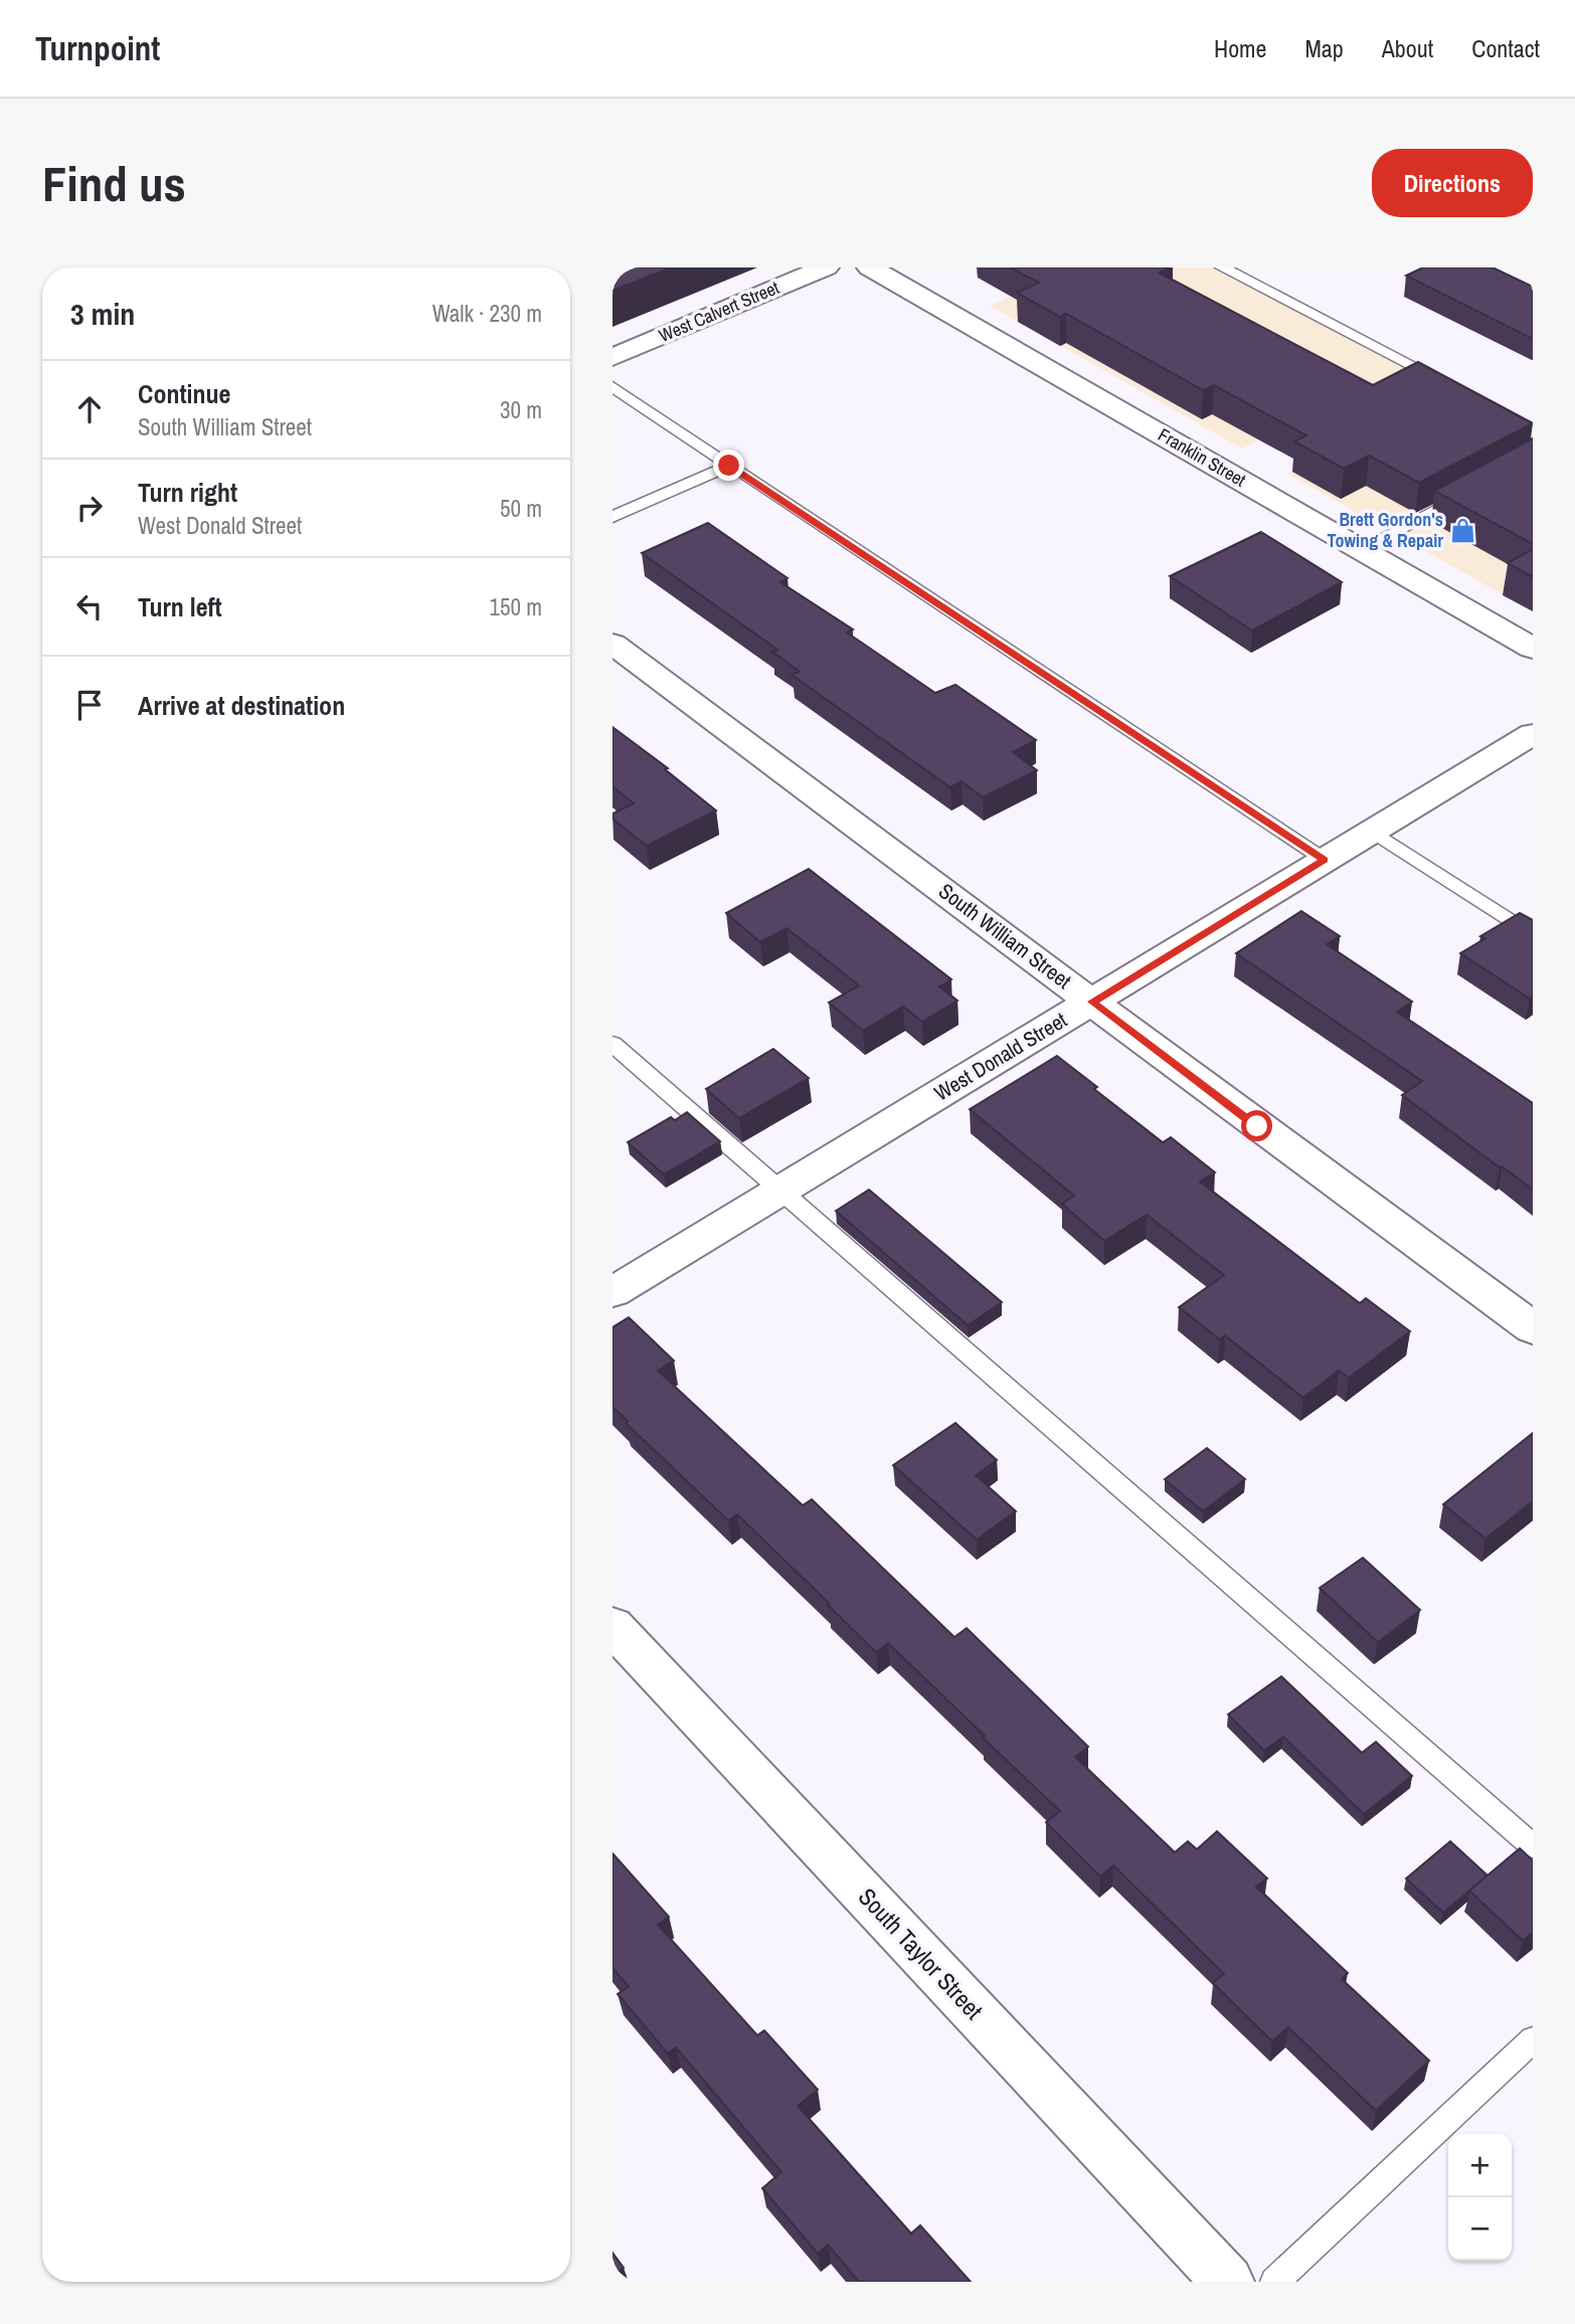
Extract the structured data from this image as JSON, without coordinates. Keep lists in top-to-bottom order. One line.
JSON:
{"streets":{"street":["West Calvert Street","Franklin Street","South William Street","West Donald Street","South Taylor Street"]},"crossings":[["South William Street","West Donald Street"]],"places":{"shop":["Brett Gordon's Towing & Repair"]},"page":{"header":"Turnpoint","nav":["Home","Map","About","Contact"],"buttons":"Directions","title":"Find us","heading":["3 min","Walk · 230 m"],"list":[["Continue","South William Street","30 m"],["Turn right","West Donald Street","50 m"],["Turn left","150 m"],"Arrive at destination"],"map_buttons":["+","−"]}}
